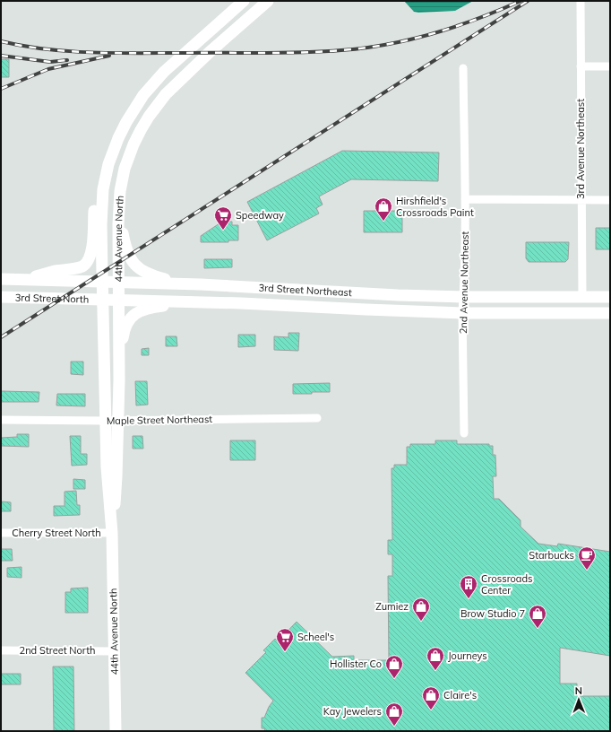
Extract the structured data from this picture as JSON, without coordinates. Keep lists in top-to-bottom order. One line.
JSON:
{"streets":{"main road":["44th Avenue North","3rd Street Northeast","3rd Street North"],"street":["3rd Avenue Northeast","2nd Avenue Northeast","Maple Street Northeast","Cherry Street North","2nd Street North"]},"crossings":[["3rd Avenue Northeast","3rd Street Northeast"],["44th Avenue North","3rd Street Northeast"],["44th Avenue North","3rd Street North"],["44th Avenue North","Maple Street Northeast"],["44th Avenue North","Cherry Street North"],["44th Avenue North","2nd Street North"],["2nd Avenue Northeast","3rd Street Northeast"],["3rd Street Northeast","3rd Street North"]],"places":{"shop":["Hirshfield's Crossroads Paint","Zumiez","Brow Studio 7","Journeys","Hollister Co","Claire's","Kay Jewelers"],"supermarket":["Speedway","Scheel's"],"cafe":["Starbucks"],"building":["Crossroads Center"]},"north":"top"}
